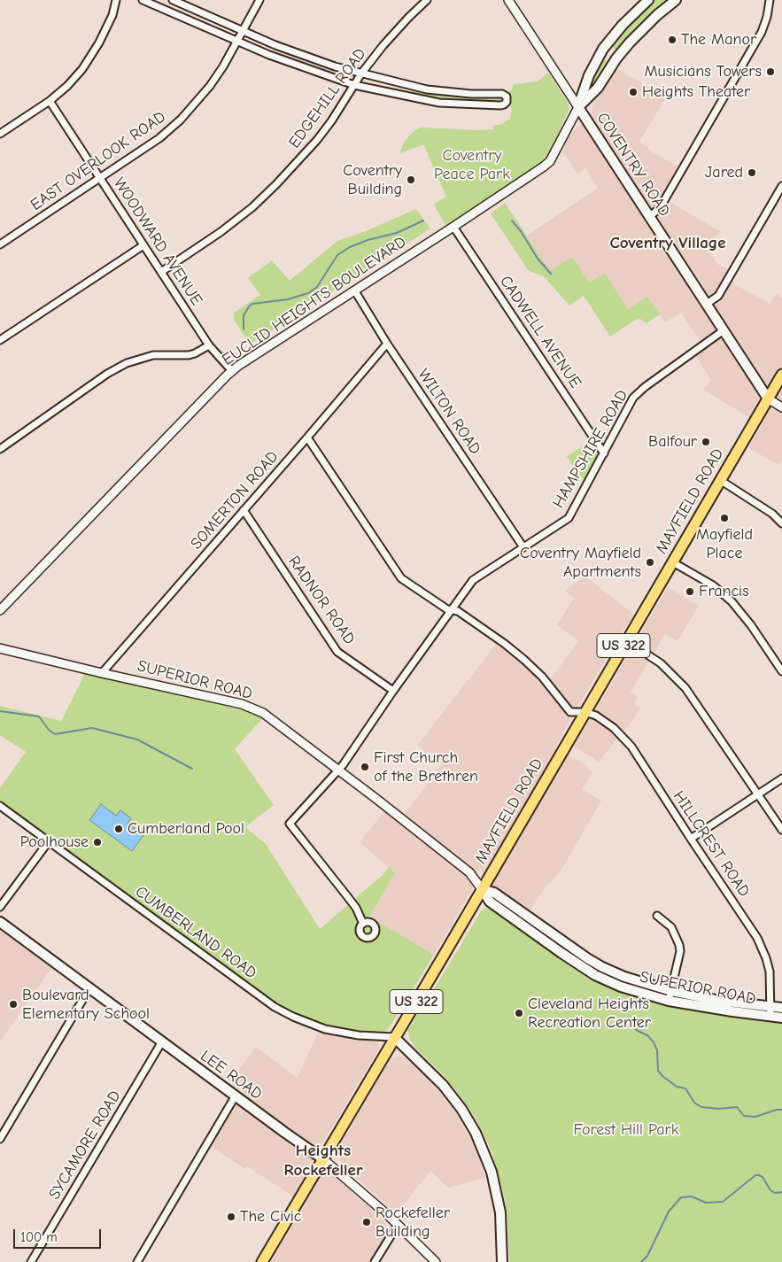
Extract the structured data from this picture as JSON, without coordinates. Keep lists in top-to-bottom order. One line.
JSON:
{"streets":{"main road":["COVENTRY ROAD","EUCLID HEIGHTS BOULEVARD","MAYFIELD ROAD","US 322","SUPERIOR ROAD","LEE ROAD"],"street":["EDGEHILL ROAD","EAST OVERLOOK ROAD","WOODWARD AVENUE","CADWELL AVENUE","WILTON ROAD","HAMPSHIRE ROAD","SOMERTON ROAD","RADNOR ROAD","HILLCREST ROAD","CUMBERLAND ROAD","SYCAMORE ROAD"]},"crossings":[["EDGEHILL ROAD","WOODWARD AVENUE"],["EAST OVERLOOK ROAD","WOODWARD AVENUE"],["COVENTRY ROAD","EUCLID HEIGHTS BOULEVARD"],["COVENTRY ROAD","HAMPSHIRE ROAD"],["COVENTRY ROAD","MAYFIELD ROAD"],["WOODWARD AVENUE","EUCLID HEIGHTS BOULEVARD"],["EUCLID HEIGHTS BOULEVARD","CADWELL AVENUE"],["EUCLID HEIGHTS BOULEVARD","WILTON ROAD"],["CADWELL AVENUE","HAMPSHIRE ROAD"],["WILTON ROAD","HAMPSHIRE ROAD"],["WILTON ROAD","SOMERTON ROAD"],["HAMPSHIRE ROAD","RADNOR ROAD"],["HAMPSHIRE ROAD","SUPERIOR ROAD"],["HAMPSHIRE ROAD","HILLCREST ROAD"],["SOMERTON ROAD","RADNOR ROAD"],["SOMERTON ROAD","SUPERIOR ROAD"],["SOMERTON ROAD","HILLCREST ROAD"],["MAYFIELD ROAD","SUPERIOR ROAD"],["MAYFIELD ROAD","HILLCREST ROAD"],["MAYFIELD ROAD","CUMBERLAND ROAD"],["MAYFIELD ROAD","LEE ROAD"],["SUPERIOR ROAD","HILLCREST ROAD"],["LEE ROAD","SYCAMORE ROAD"]],"districts":["Coventry Village","Heights Rockefeller"],"parks":["Coventry Peace Park","Forest Hill Park"],"places":["The Manor","Musicians Towers","Heights Theater","Jared","Coventry Building","Balfour","Mayfield Place","Coventry Mayfield Apartments","Francis","First Church of the Brethren","Cumberland Pool","Poolhouse","Boulevard Elementary School","Cleveland Heights Recreation Center","The Civic","Rockefeller Building"],"scale_bar":"100 m"}
